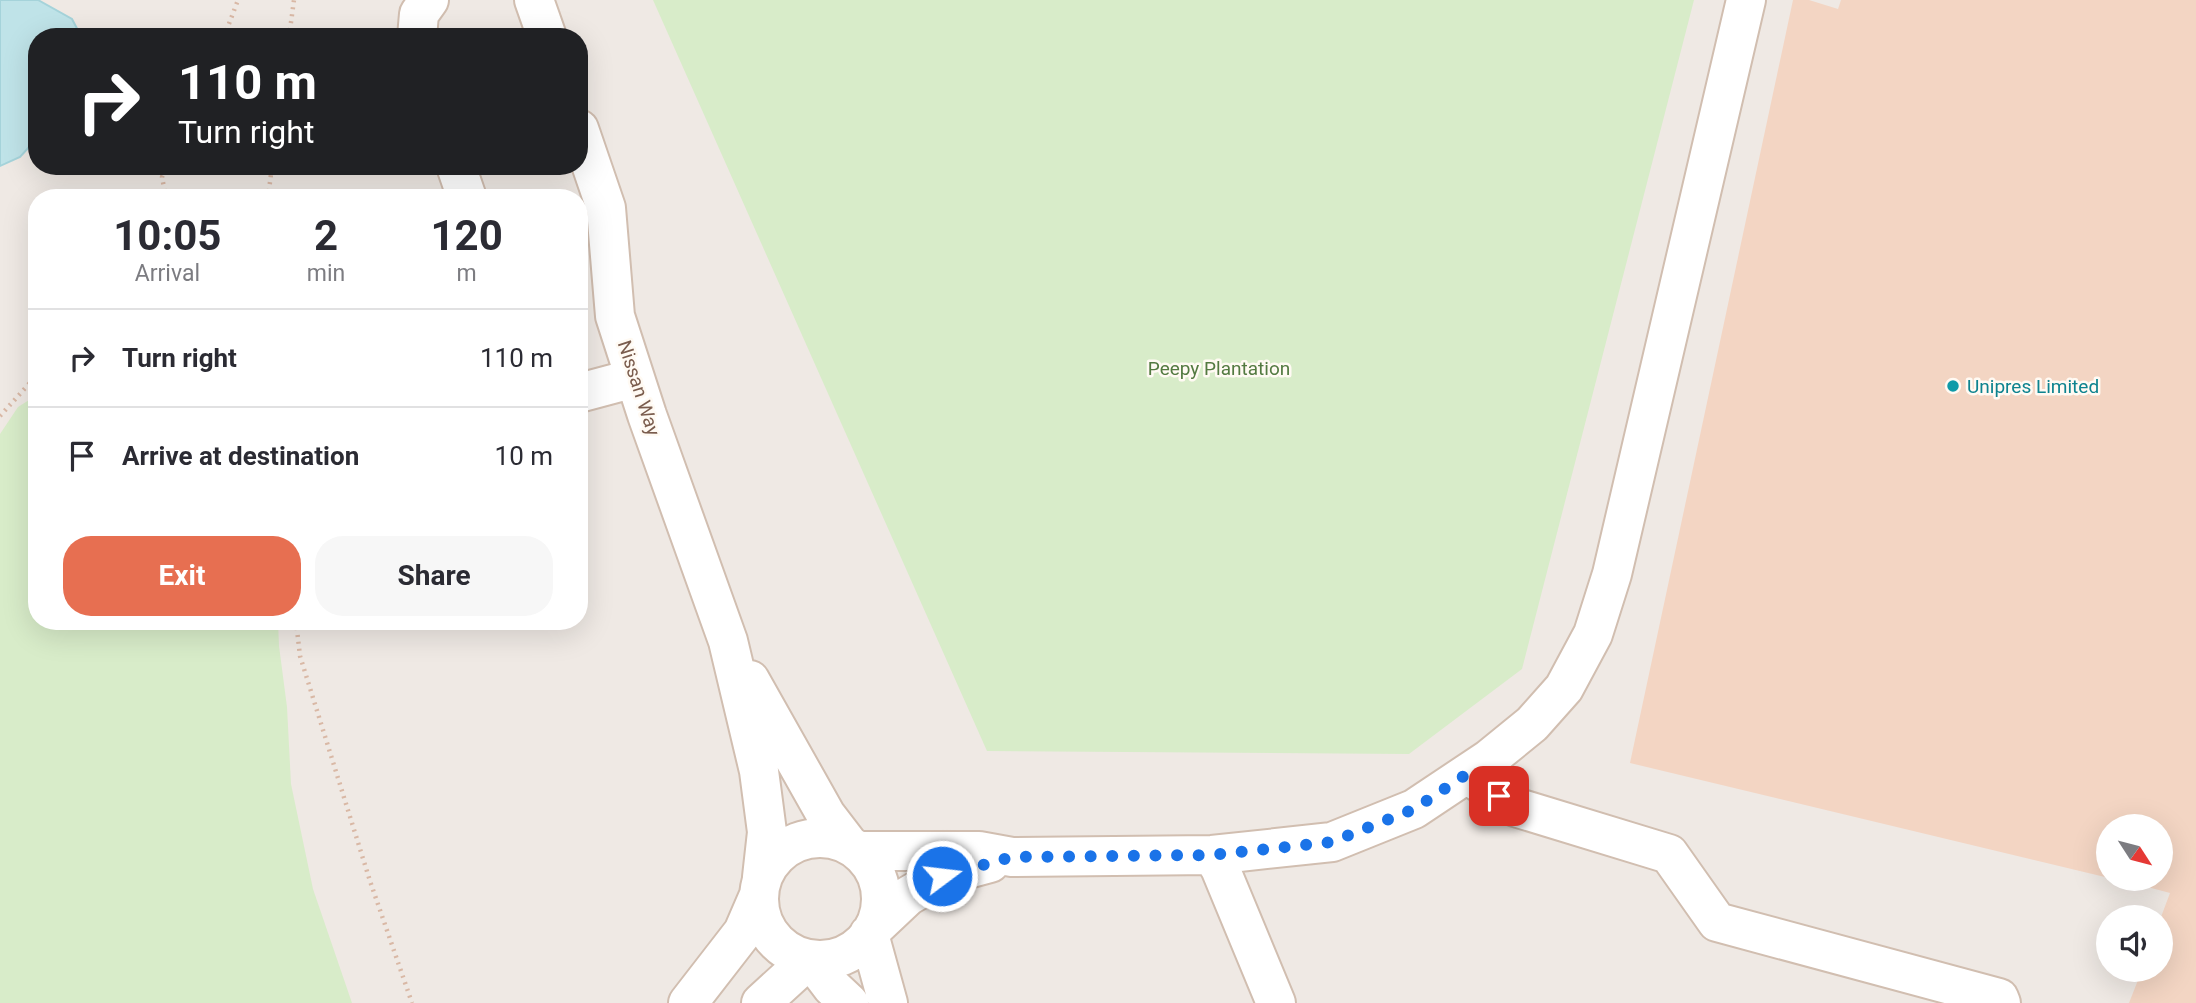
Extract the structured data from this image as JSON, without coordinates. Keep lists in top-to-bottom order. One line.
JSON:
{"streets":{"street":["Nissan Way"]},"parks":["Peepy Plantation"],"places":["Unipres Limited"],"north":"bottom right","page":{"turn":["110 m","Turn right"],"eta":["10:05","Arrival","2","min","120","m"],"list":[{"name":"Turn right","value":"110 m"},{"name":"Arrive at destination","value":"10 m"}],"buttons":["Exit","Share"]}}
